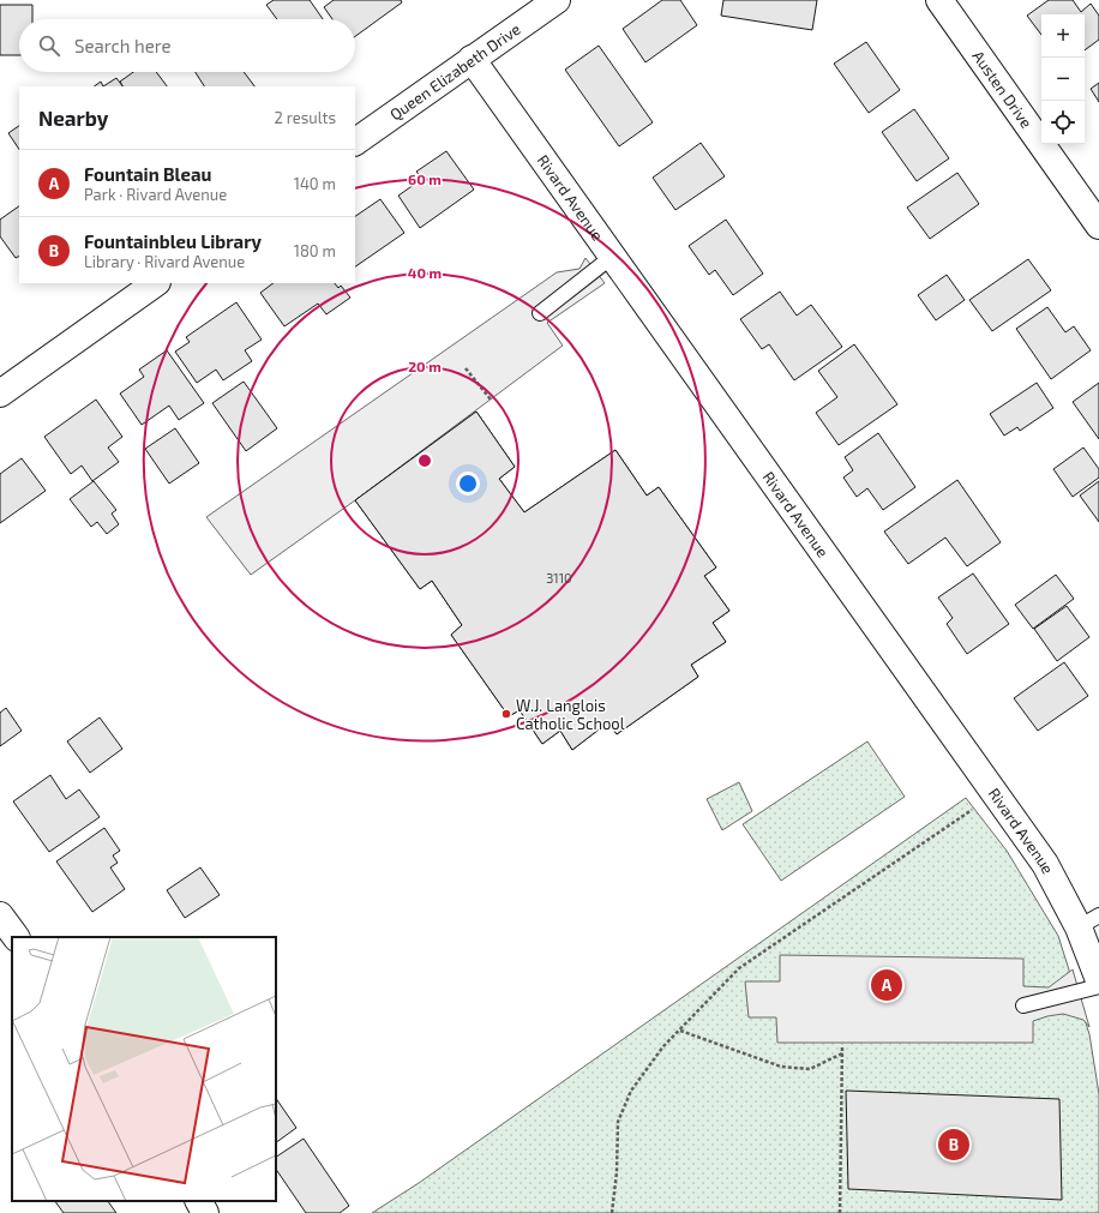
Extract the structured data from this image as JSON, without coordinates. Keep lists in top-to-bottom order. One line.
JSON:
{"streets":{"street":["Queen Elizabeth Drive","Austen Drive","Rivard Avenue"]},"crossings":[["Queen Elizabeth Drive","Rivard Avenue"]],"places":["W.J. Langlois Catholic School"],"house_numbers":["3110"],"page":{"map_buttons":["+","−"],"search":"Search here","heading":["Nearby","2 results"],"list":[{"mark":"A","name":"Fountain Bleau","note":"Park · Rivard Avenue","value":"140 m"},{"mark":"B","name":"Fountainbleu Library","note":"Library · Rivard Avenue","value":"180 m"}],"pins":["A","B"]},"rings":["60 m","40 m","20 m"]}
